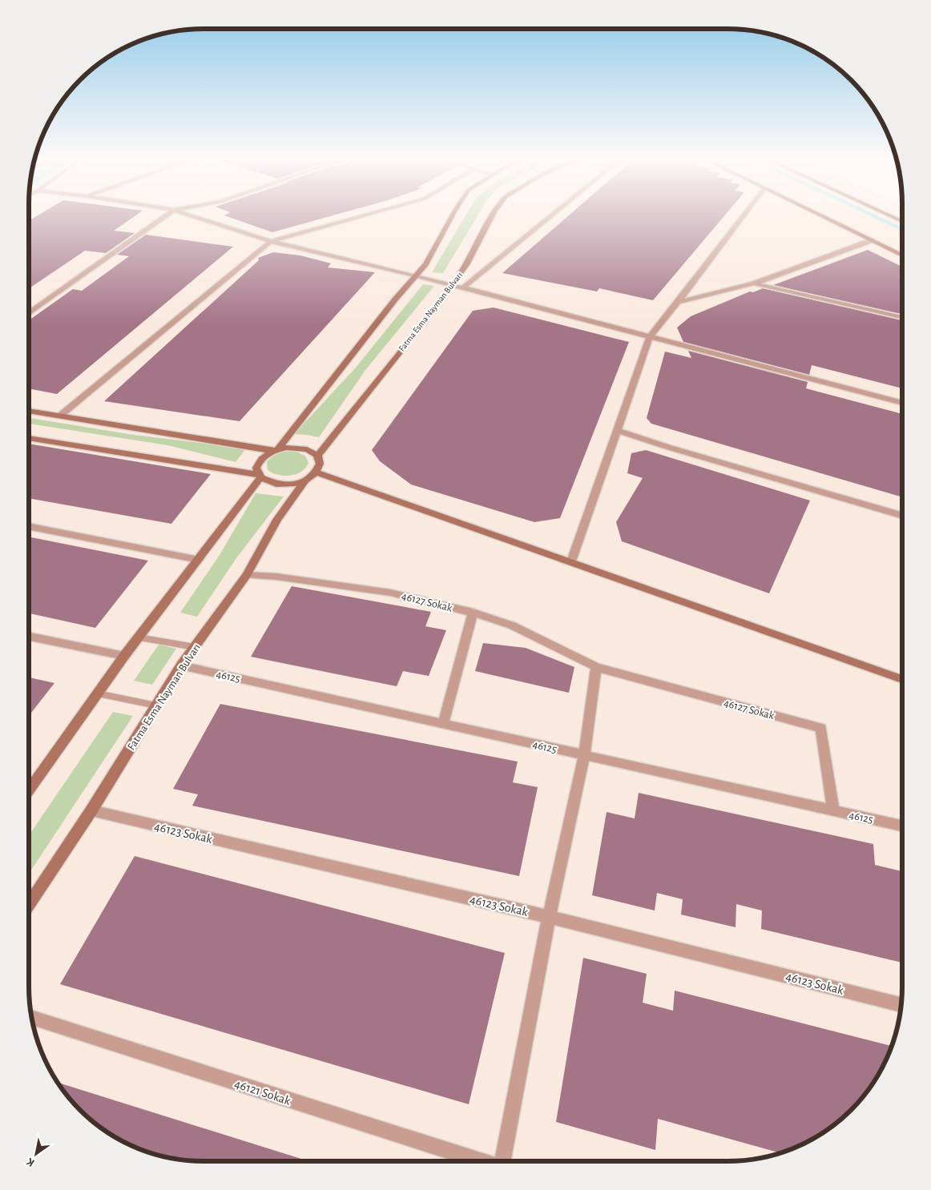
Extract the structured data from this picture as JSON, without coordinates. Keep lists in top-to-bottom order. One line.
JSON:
{"streets":{"street":["Fatma Esma Nayman Bulvarı","46127 Sokak","46125","46123 Sokak","46121 Sokak"]},"crossings":[["Fatma Esma Nayman Bulvarı","46127 Sokak"],["Fatma Esma Nayman Bulvarı","46125"],["Fatma Esma Nayman Bulvarı","46123 Sokak"],["46127 Sokak","46125"]],"north":"bottom left"}
